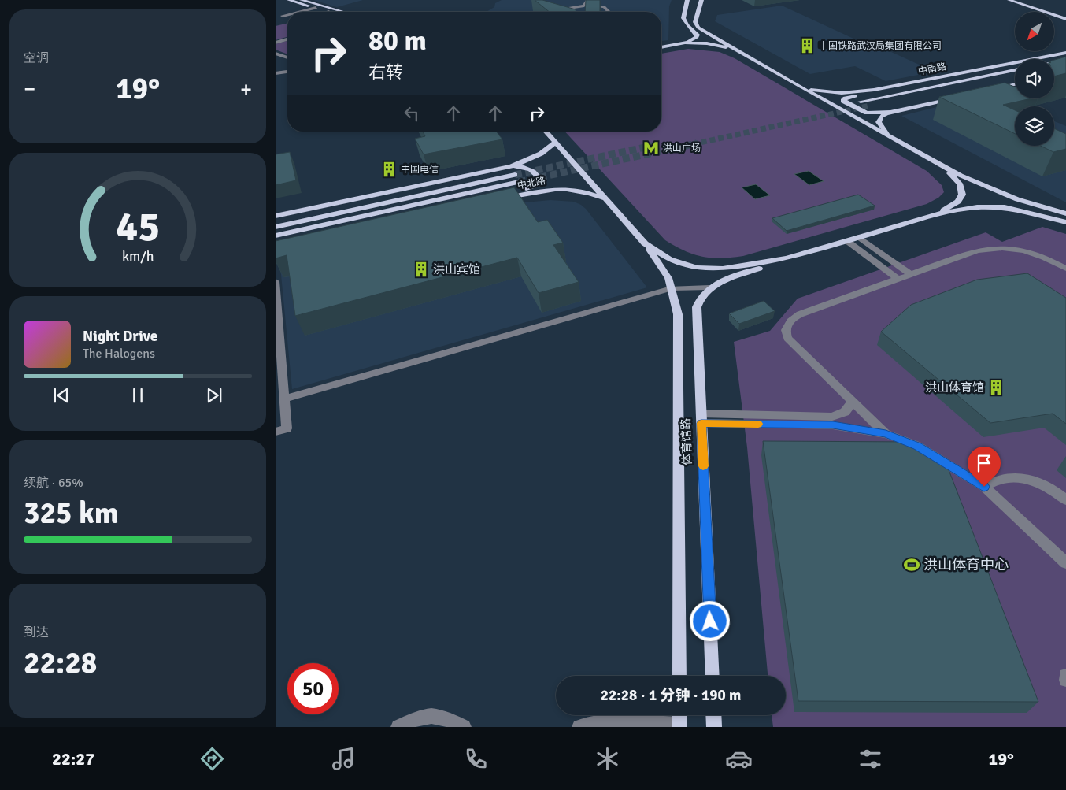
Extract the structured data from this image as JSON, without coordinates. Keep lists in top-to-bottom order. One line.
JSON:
{"streets":{"main road":["中南路","中北路","体育馆路"]},"places":{"building":["中国铁路武汉局集团有限公司","中国电信","洪山宾馆","洪山体育馆"],"metro station":["洪山广场"],"sports":["洪山体育中心"]},"north":"bottom left","page":{"tile":["空调",["续航 · 65%","325 km"],["到达","22:28"]],"turn":["80 m","右转"],"heat":["−","19°","+"],"song":["Night Drive","The Halogens"],"limit":"50","trip":"22:28 · 1 分钟 · 190 m","tabs":["22:27","19°"],"gauge":["45","km/h"]}}
